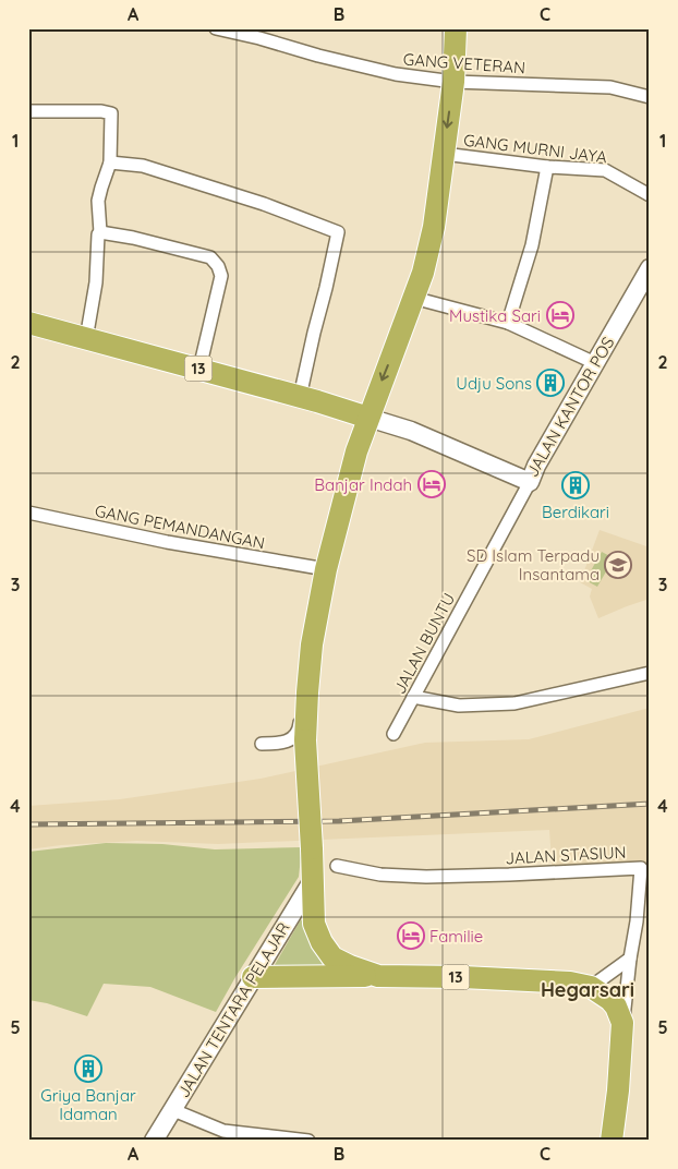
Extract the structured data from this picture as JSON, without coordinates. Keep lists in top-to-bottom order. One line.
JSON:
{"streets":{"highway":["13"],"street":["GANG VETERAN","GANG MURNI JAYA","JALAN KANTOR POS","GANG PEMANDANGAN","JALAN BUNTU","JALAN STASIUN","JALAN TENTARA PELAJAR"]},"crossings":[["GANG VETERAN","13"],["GANG MURNI JAYA","13"],["13","JALAN KANTOR POS"],["13","GANG PEMANDANGAN"],["13","JALAN STASIUN"],["13","JALAN TENTARA PELAJAR"],["JALAN KANTOR POS","JALAN BUNTU"]],"districts":["Hegarsari"],"places":{"hotel":["Mustika Sari","Banjar Indah","Familie"],"building":["Udju Sons","Berdikari","Griya Banjar Idaman"],"school or university":["SD Islam Terpadu Insantama"]},"grid":{"columns":["A","B","C"],"rows":["1","2","3","4","5"]}}
